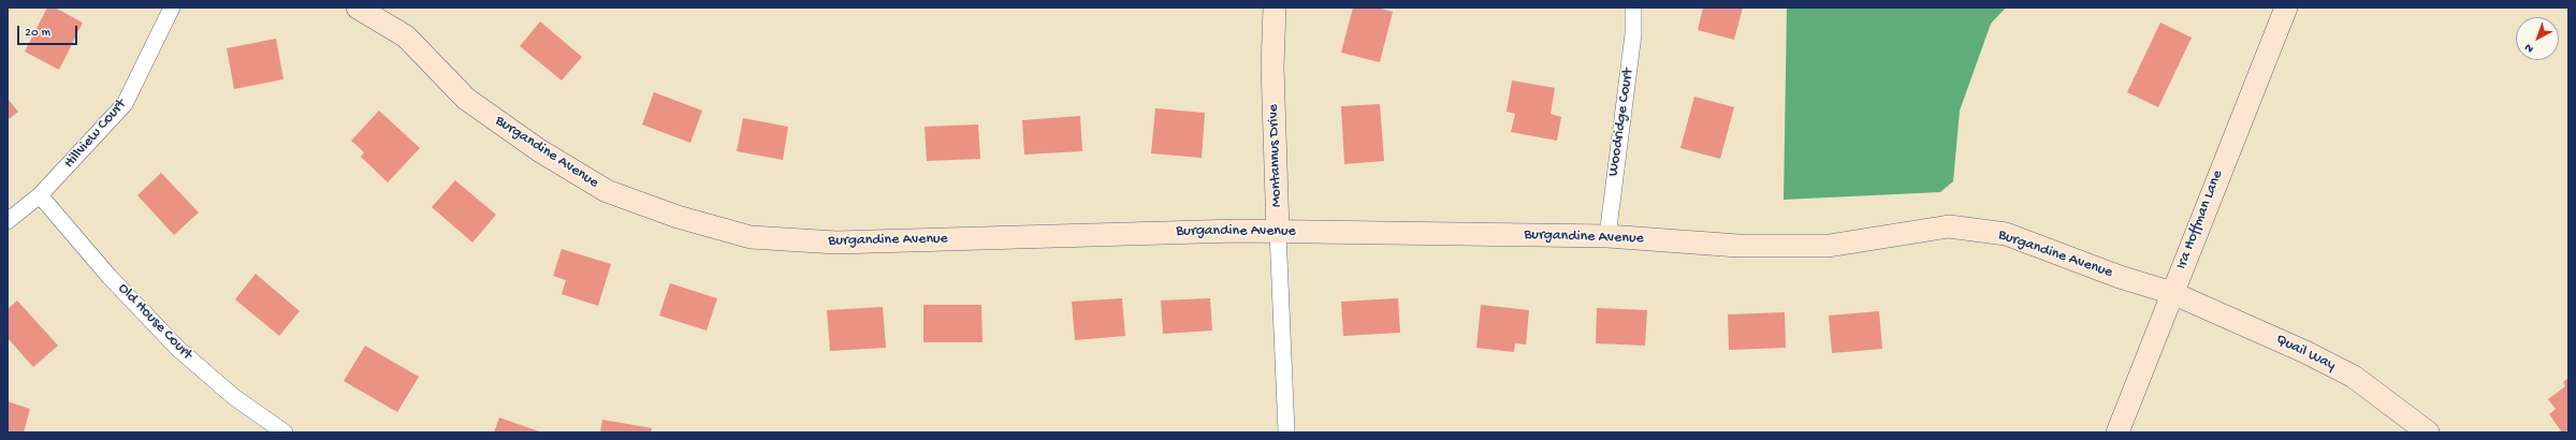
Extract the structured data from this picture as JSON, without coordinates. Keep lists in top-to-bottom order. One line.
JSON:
{"streets":{"street":["Woodridge Court","Hillview Court","Burgandine Avenue","Montannus Drive","Ira Hoffman Lane","Old House Court","Quail Way"]},"crossings":[["Woodridge Court","Burgandine Avenue"],["Hillview Court","Old House Court"],["Burgandine Avenue","Montannus Drive"],["Burgandine Avenue","Ira Hoffman Lane"],["Burgandine Avenue","Quail Way"],["Ira Hoffman Lane","Quail Way"]],"scale_bar":"20 m","north":"bottom left"}
